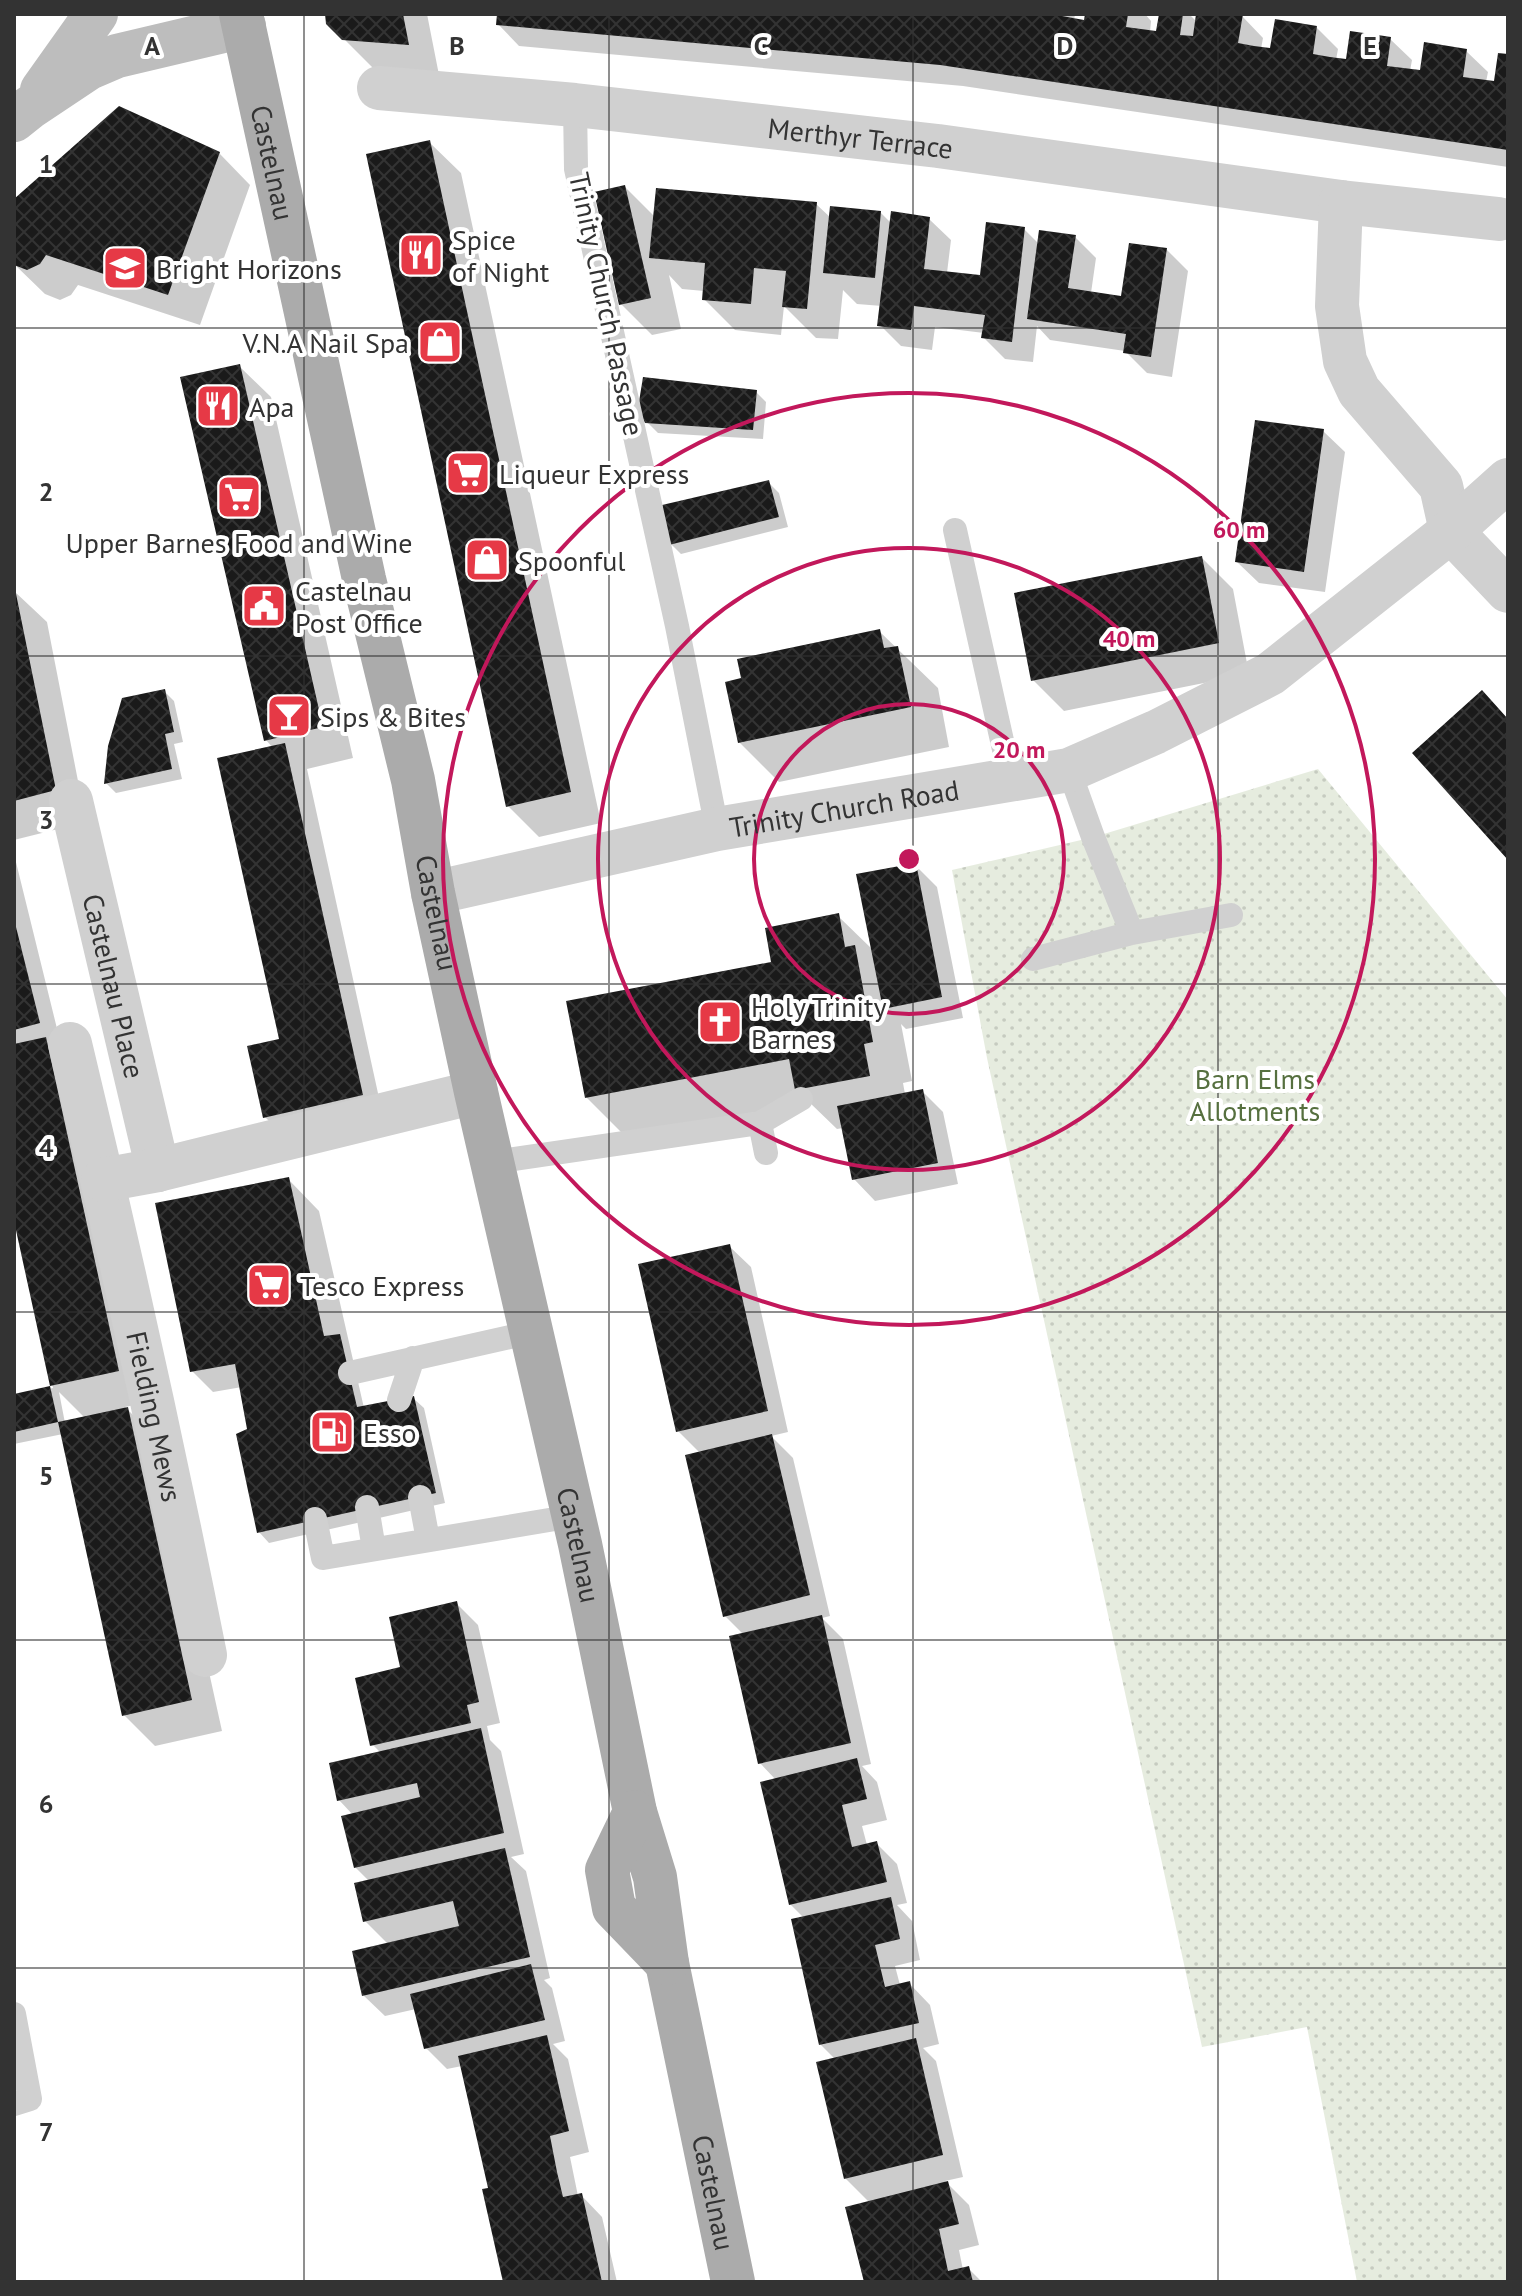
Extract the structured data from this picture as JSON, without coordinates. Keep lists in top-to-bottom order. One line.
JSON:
{"streets":{"main road":["Castelnau"],"street":["Merthyr Terrace","Trinity Church Road","Castelnau Place","Fielding Mews"],"lane":["Trinity Church Passage"]},"crossings":[["Merthyr Terrace","Trinity Church Passage"],["Castelnau","Trinity Church Road"],["Trinity Church Passage","Trinity Church Road"],["Castelnau Place","Fielding Mews"]],"parks":["Barn Elms Allotments"],"places":{"restaurant":["Spice of Night","Apa"],"school or university":["Bright Horizons"],"shop":["V.N.A Nail Spa","Spoonful"],"supermarket":["Liqueur Express","Upper Barnes Food and Wine","Tesco Express"],"public building":["Castelnau Post Office"],"bar":["Sips & Bites"],"church":["Holy Trinity Barnes"],"fuel station":["Esso"]},"grid":{"columns":["A","B","C","D","E"],"rows":["1","2","3","4","5","6","7"]},"rings":["60 m","40 m","20 m"]}
